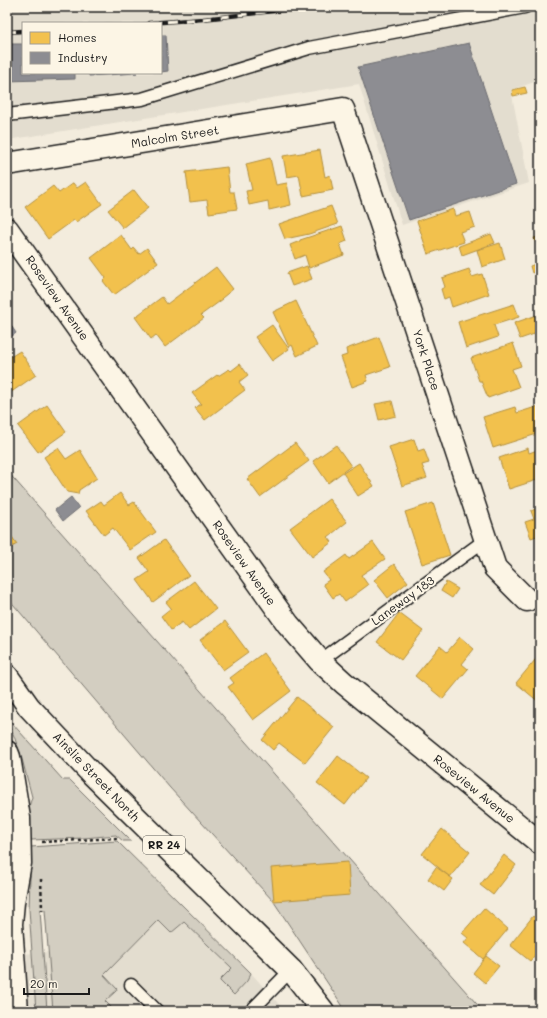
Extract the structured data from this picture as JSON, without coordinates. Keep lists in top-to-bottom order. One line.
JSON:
{"streets":{"street":["Malcolm Street","Roseview Avenue","York Place","Ainslie Street North","RR 24"],"lane":["Laneway 183"]},"crossings":[["Malcolm Street","York Place"],["Roseview Avenue","Laneway 183"],["York Place","Laneway 183"]],"legend":["Homes","Industry"],"scale_bar":"20 m"}
